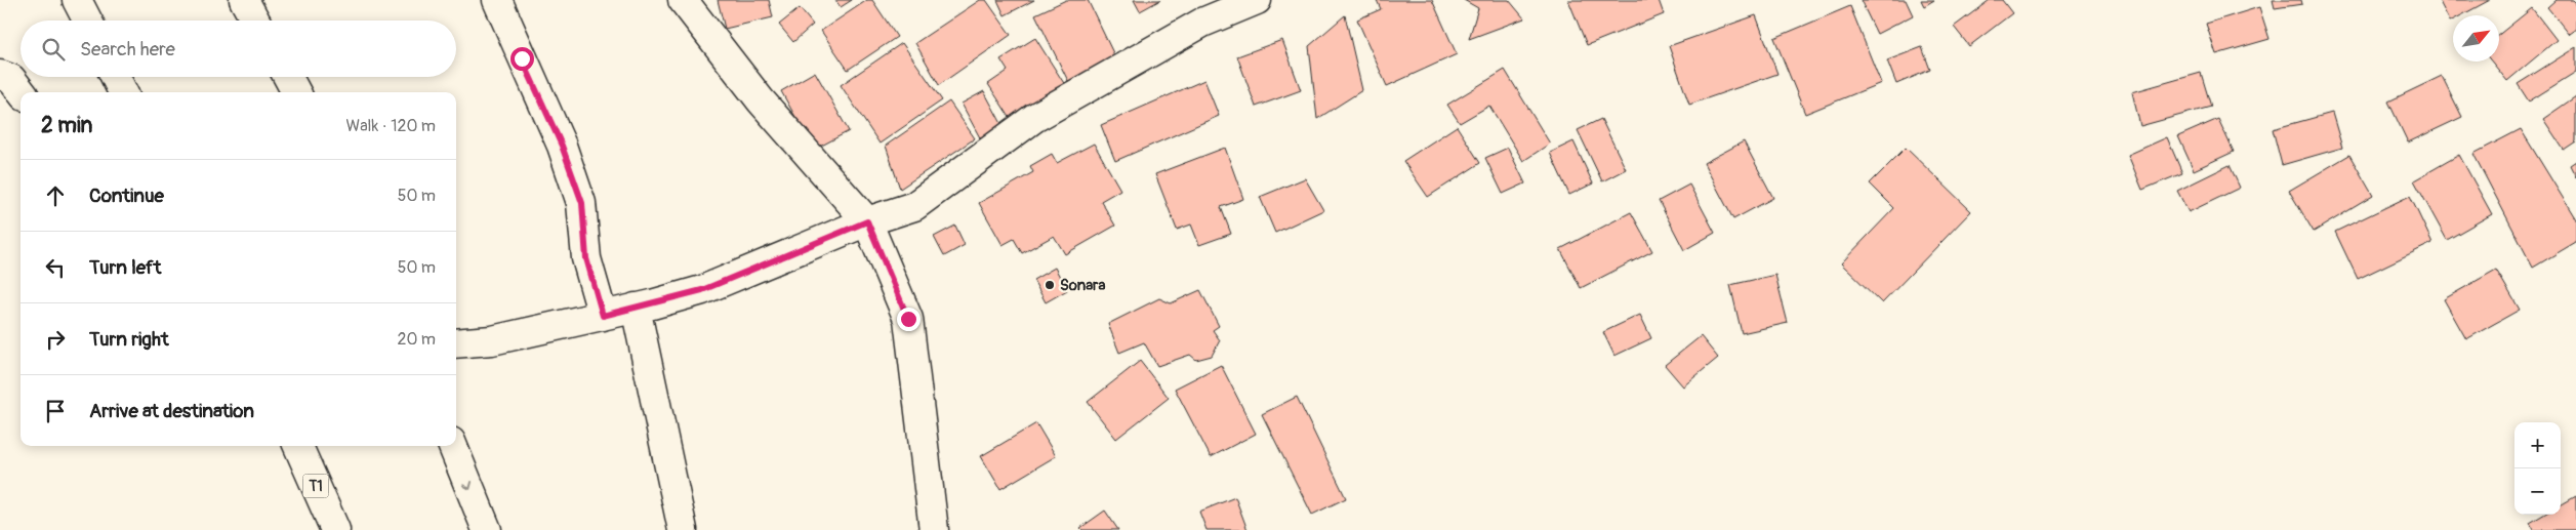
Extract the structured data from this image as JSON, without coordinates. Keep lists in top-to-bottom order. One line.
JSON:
{"streets":{"main road":["T1"]},"places":["Sonara"],"north":"top right","page":{"search":"Search here","heading":["2 min","Walk · 120 m"],"list":[["Continue","50 m"],["Turn left","50 m"],["Turn right","20 m"],"Arrive at destination"],"map_buttons":["+","−"]}}
